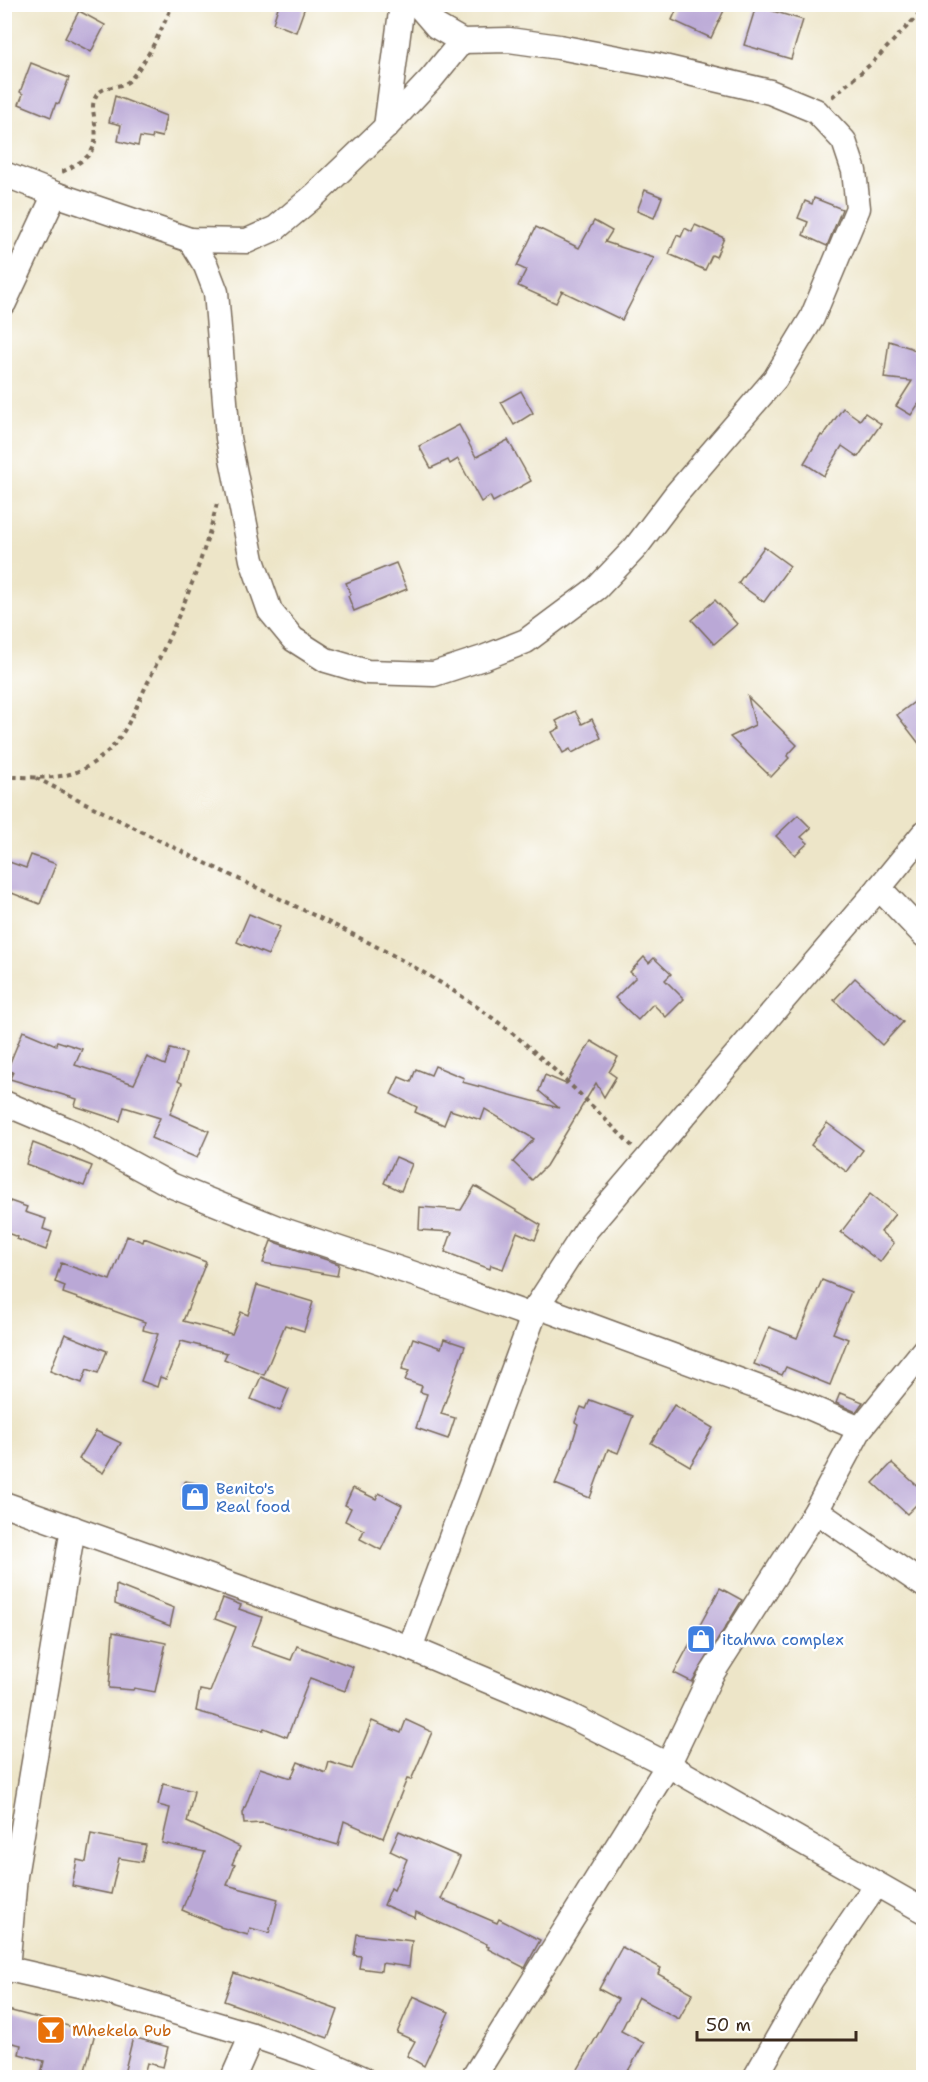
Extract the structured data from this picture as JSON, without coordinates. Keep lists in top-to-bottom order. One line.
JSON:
{"places":{"shop":["Benito's Real food","itahwa complex"],"bar":["Mhekela Pub"]},"scale_bar":"50 m"}
